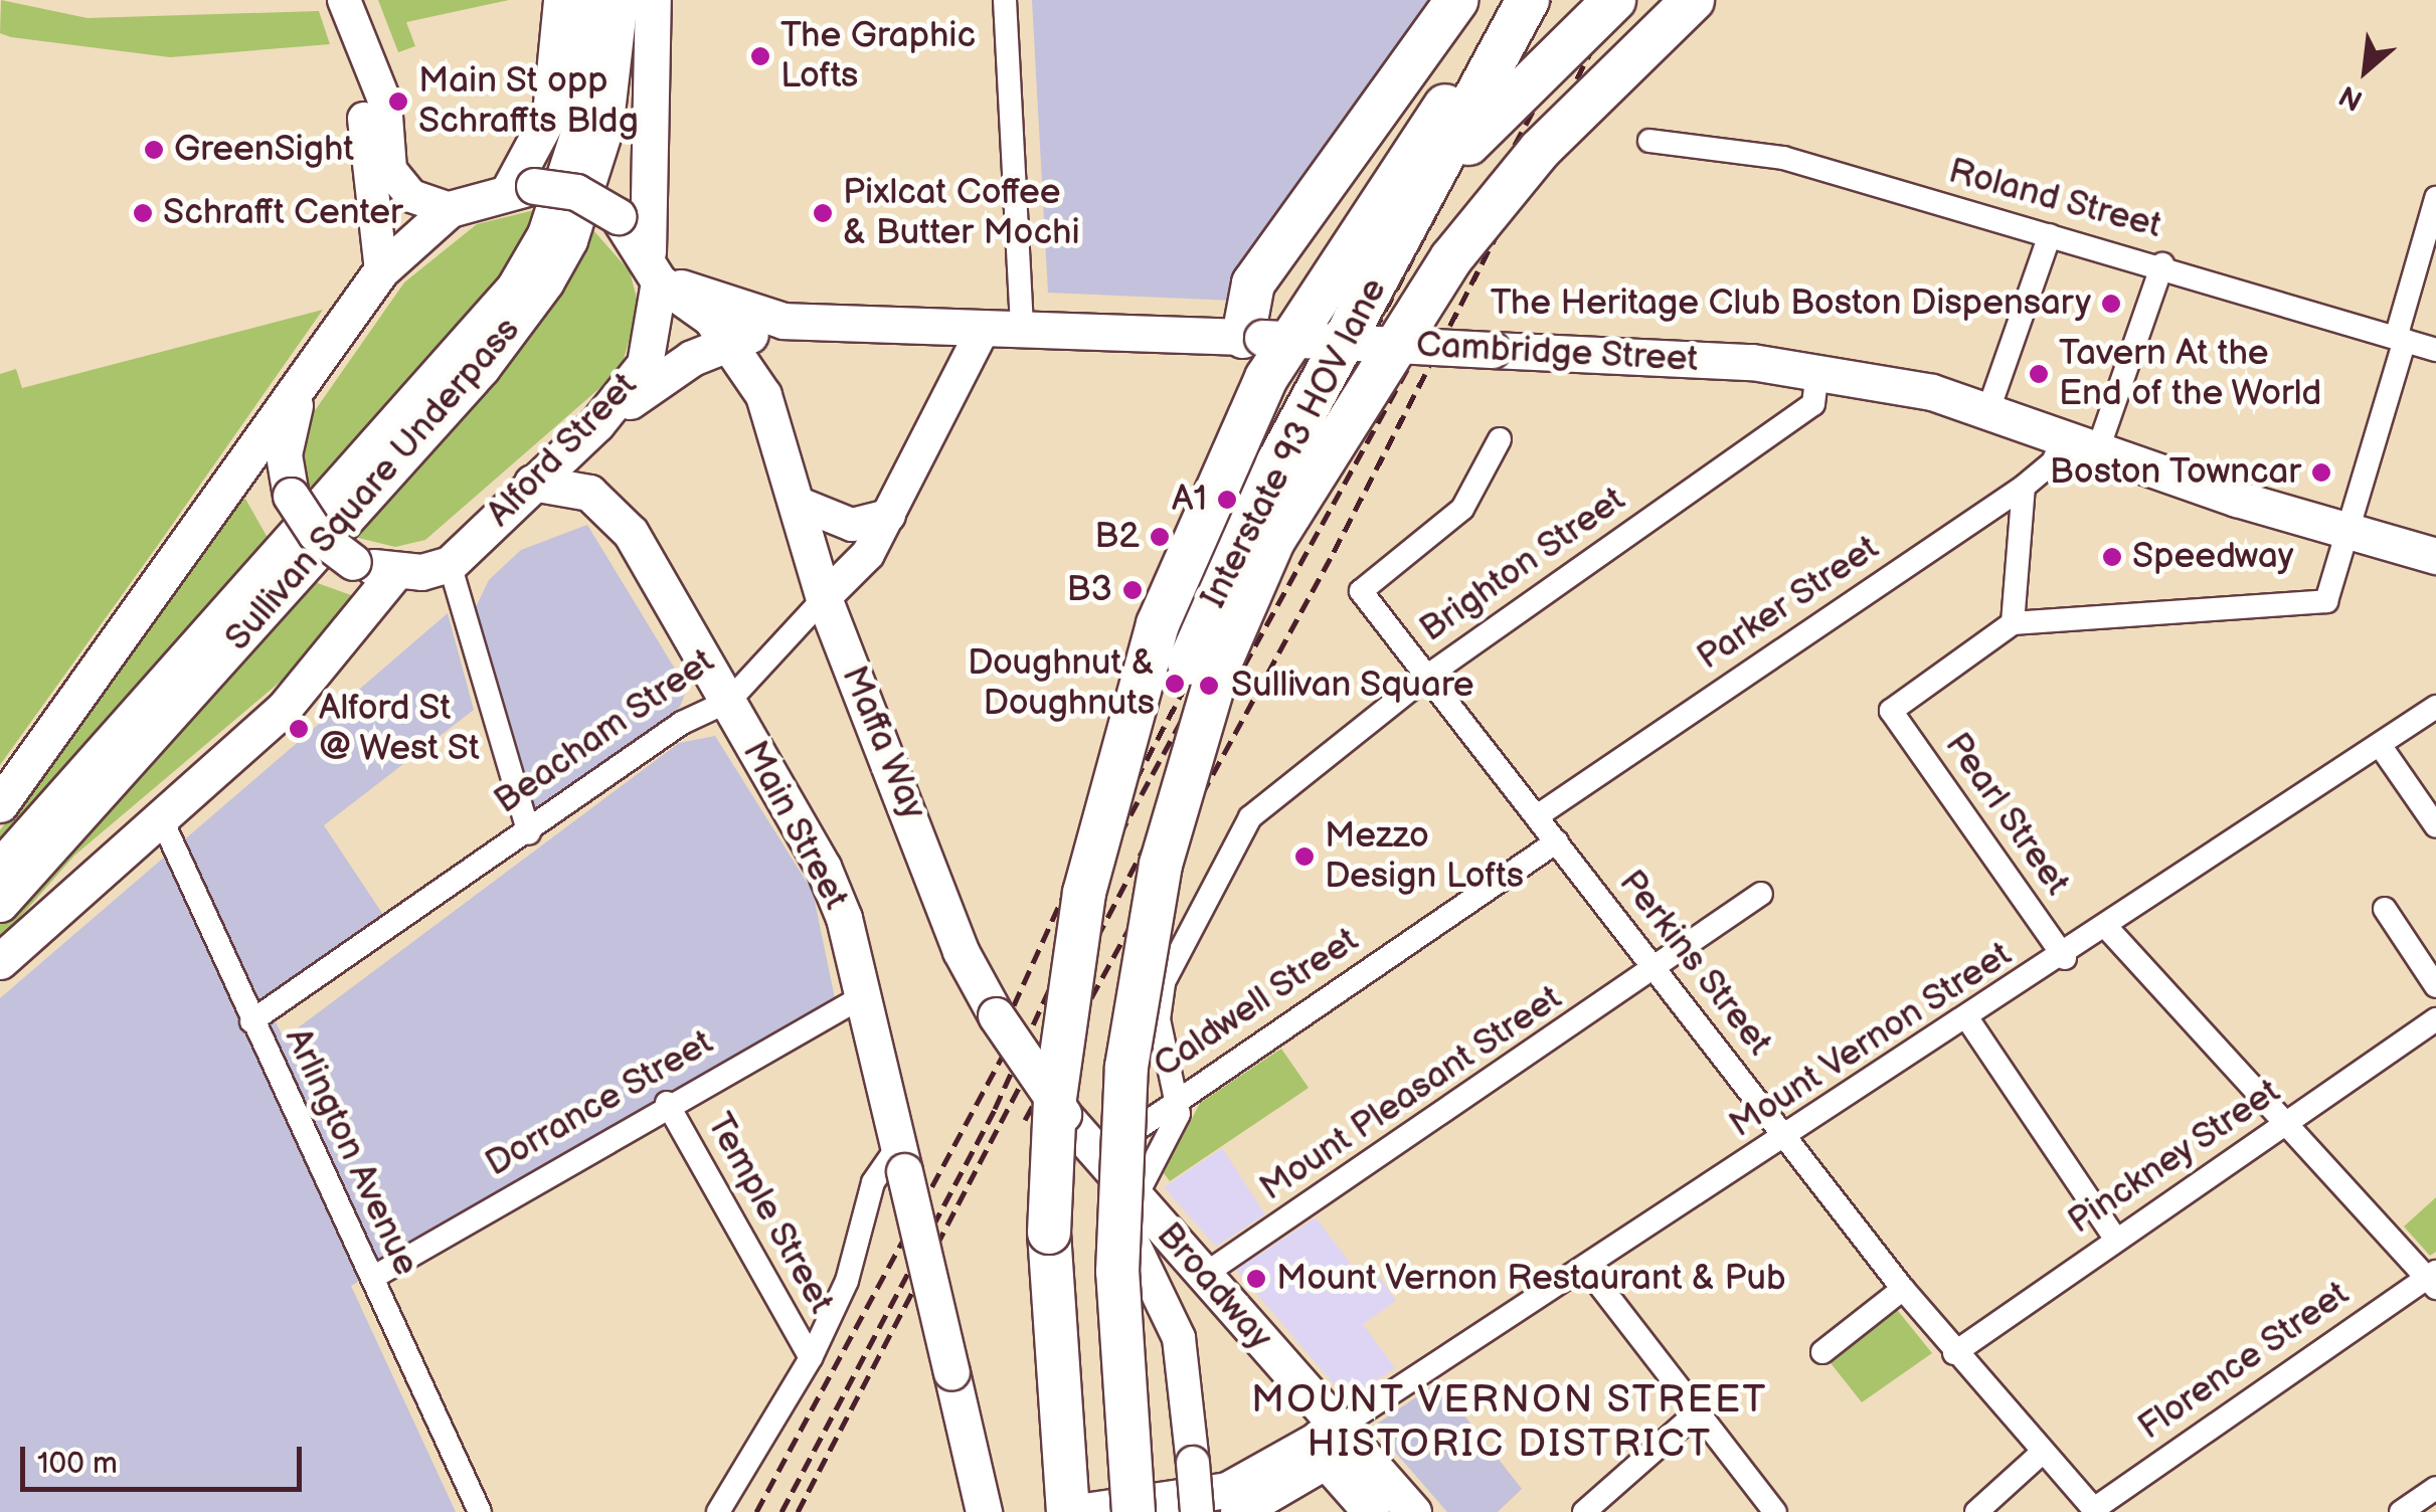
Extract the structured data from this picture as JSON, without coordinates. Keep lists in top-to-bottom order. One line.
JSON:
{"streets":{"highway":["Interstate 93 HOV lane"],"main road":["Cambridge Street","Alford Street","Sullivan Square Underpass","Beacham Street","Maffa Way","Main Street","Broadway"],"street":["Roland Street","Brighton Street","Parker Street","Pearl Street","Perkins Street","Caldwell Street","Mount Vernon Street","Mount Pleasant Street","Dorrance Street","Arlington Avenue","Pinckney Street","Temple Street","Florence Street"]},"crossings":[["Cambridge Street","Alford Street"],["Cambridge Street","Brighton Street"],["Cambridge Street","Parker Street"],["Cambridge Street","Beacham Street"],["Cambridge Street","Maffa Way"],["Alford Street","Maffa Way"],["Alford Street","Main Street"],["Brighton Street","Maffa Way"],["Brighton Street","Perkins Street"],["Brighton Street","Caldwell Street"],["Brighton Street","Broadway"],["Parker Street","Perkins Street"],["Beacham Street","Maffa Way"],["Beacham Street","Main Street"],["Beacham Street","Arlington Avenue"],["Maffa Way","Caldwell Street"],["Maffa Way","Broadway"],["Pearl Street","Mount Vernon Street"],["Main Street","Dorrance Street"],["Perkins Street","Caldwell Street"],["Perkins Street","Mount Vernon Street"],["Perkins Street","Mount Pleasant Street"],["Perkins Street","Pinckney Street"],["Perkins Street","Florence Street"],["Mount Vernon Street","Broadway"],["Mount Pleasant Street","Broadway"],["Dorrance Street","Arlington Avenue"],["Dorrance Street","Temple Street"]],"districts":["MOUNT VERNON STREET HISTORIC DISTRICT"],"places":["The Graphic Lofts","Main St opp Schraffts Bldg","GreenSight","Schrafft Center","Pixlcat Coffee & Butter Mochi","The Heritage Club Boston Dispensary","Tavern At the End of the World","Boston Towncar","A1","B2","Speedway","B3","Doughnut & Doughnuts","Sullivan Square","Alford St @ West St","Mezzo Design Lofts","Mount Vernon Restaurant & Pub"],"scale_bar":"100 m","north":"bottom left"}
